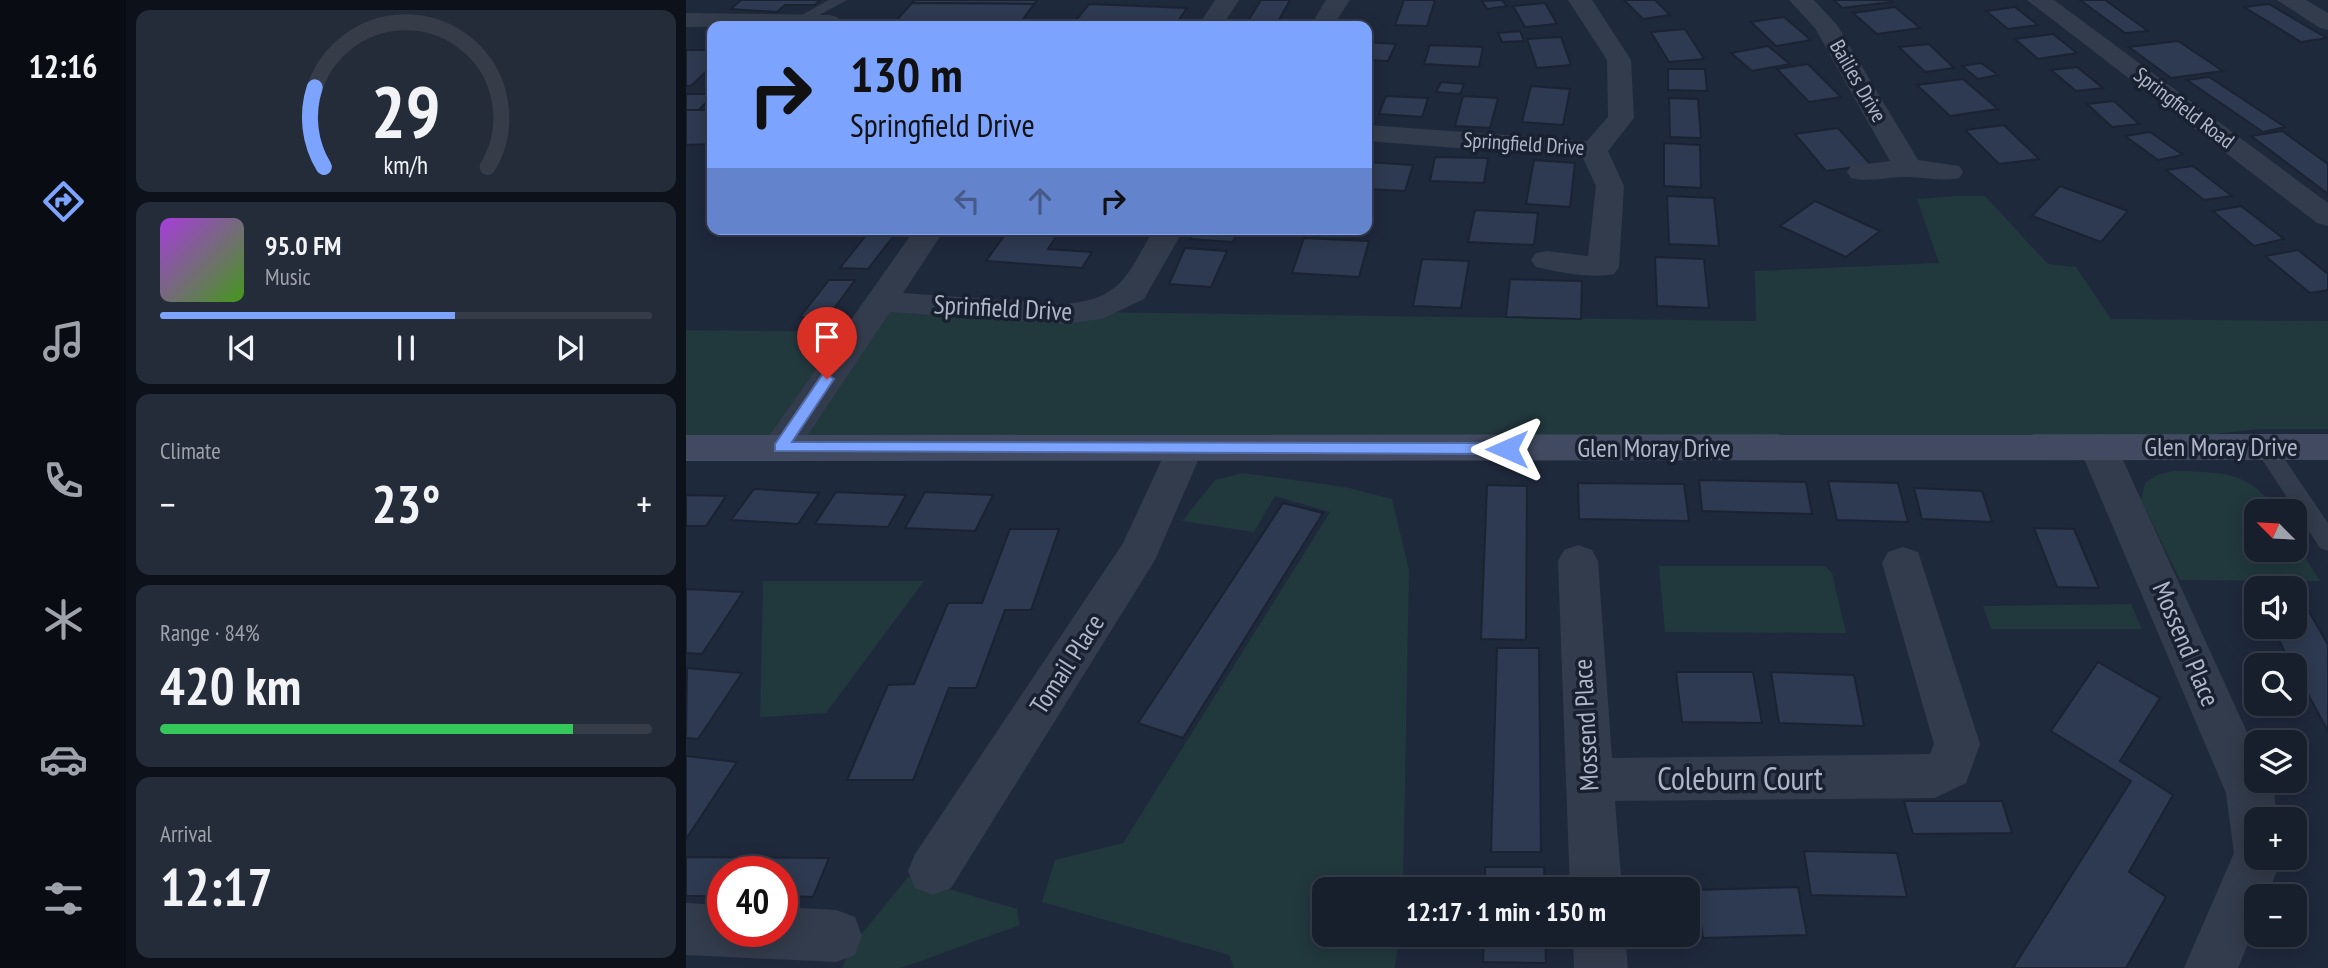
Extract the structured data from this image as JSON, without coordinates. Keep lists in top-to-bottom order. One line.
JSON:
{"streets":{"street":["Bailies Drive","Springfield Road","Springfield Drive","Sprinfield Drive","Glen Moray Drive","Mossend Place","Tomail Place","Coleburn Court"]},"crossings":[["Glen Moray Drive","Mossend Place"],["Glen Moray Drive","Tomail Place"],["Mossend Place","Coleburn Court"]],"north":"top left","page":{"tabs":"12:16","turn":["130 m","Springfield Drive"],"song":["95.0 FM","Music"],"tile":["Climate",["Range · 84%","420 km"],["Arrival","12:17"]],"heat":["−","23°","+"],"map_buttons":["+","−"],"limit":"40","trip":"12:17 · 1 min · 150 m","gauge":["29","km/h"]}}
